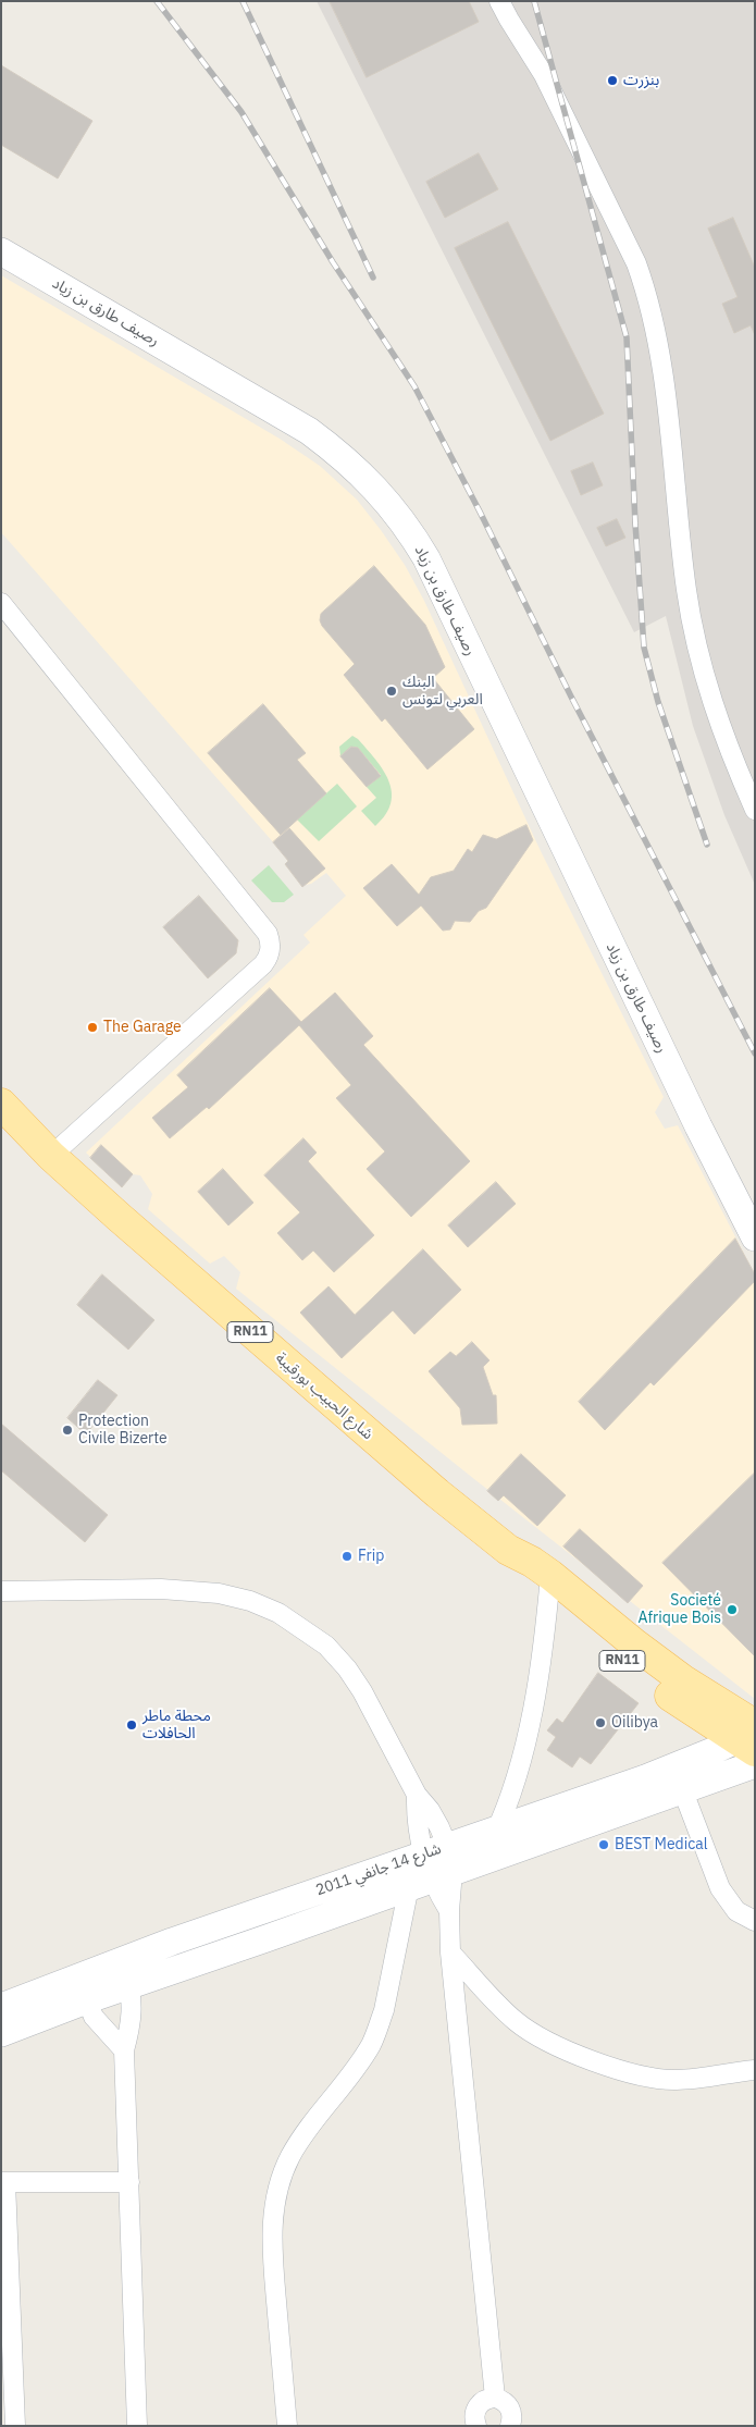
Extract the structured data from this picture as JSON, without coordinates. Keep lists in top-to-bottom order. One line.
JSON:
{"streets":{"main road":["رصيف طارق بن زياد","RN11","شارع الحبيب بورقيبة","شارع 14 جانفي 2011"]},"crossings":[["شارع الحبيب بورقيبة","شارع 14 جانفي 2011"]],"places":["بنزرت","البنك العربي لتونس","The Garage","Protection Civile Bizerte","Frip","Societé Afrique Bois","Oilibya","محطة ماطر الحافلات","BEST Medical"]}
